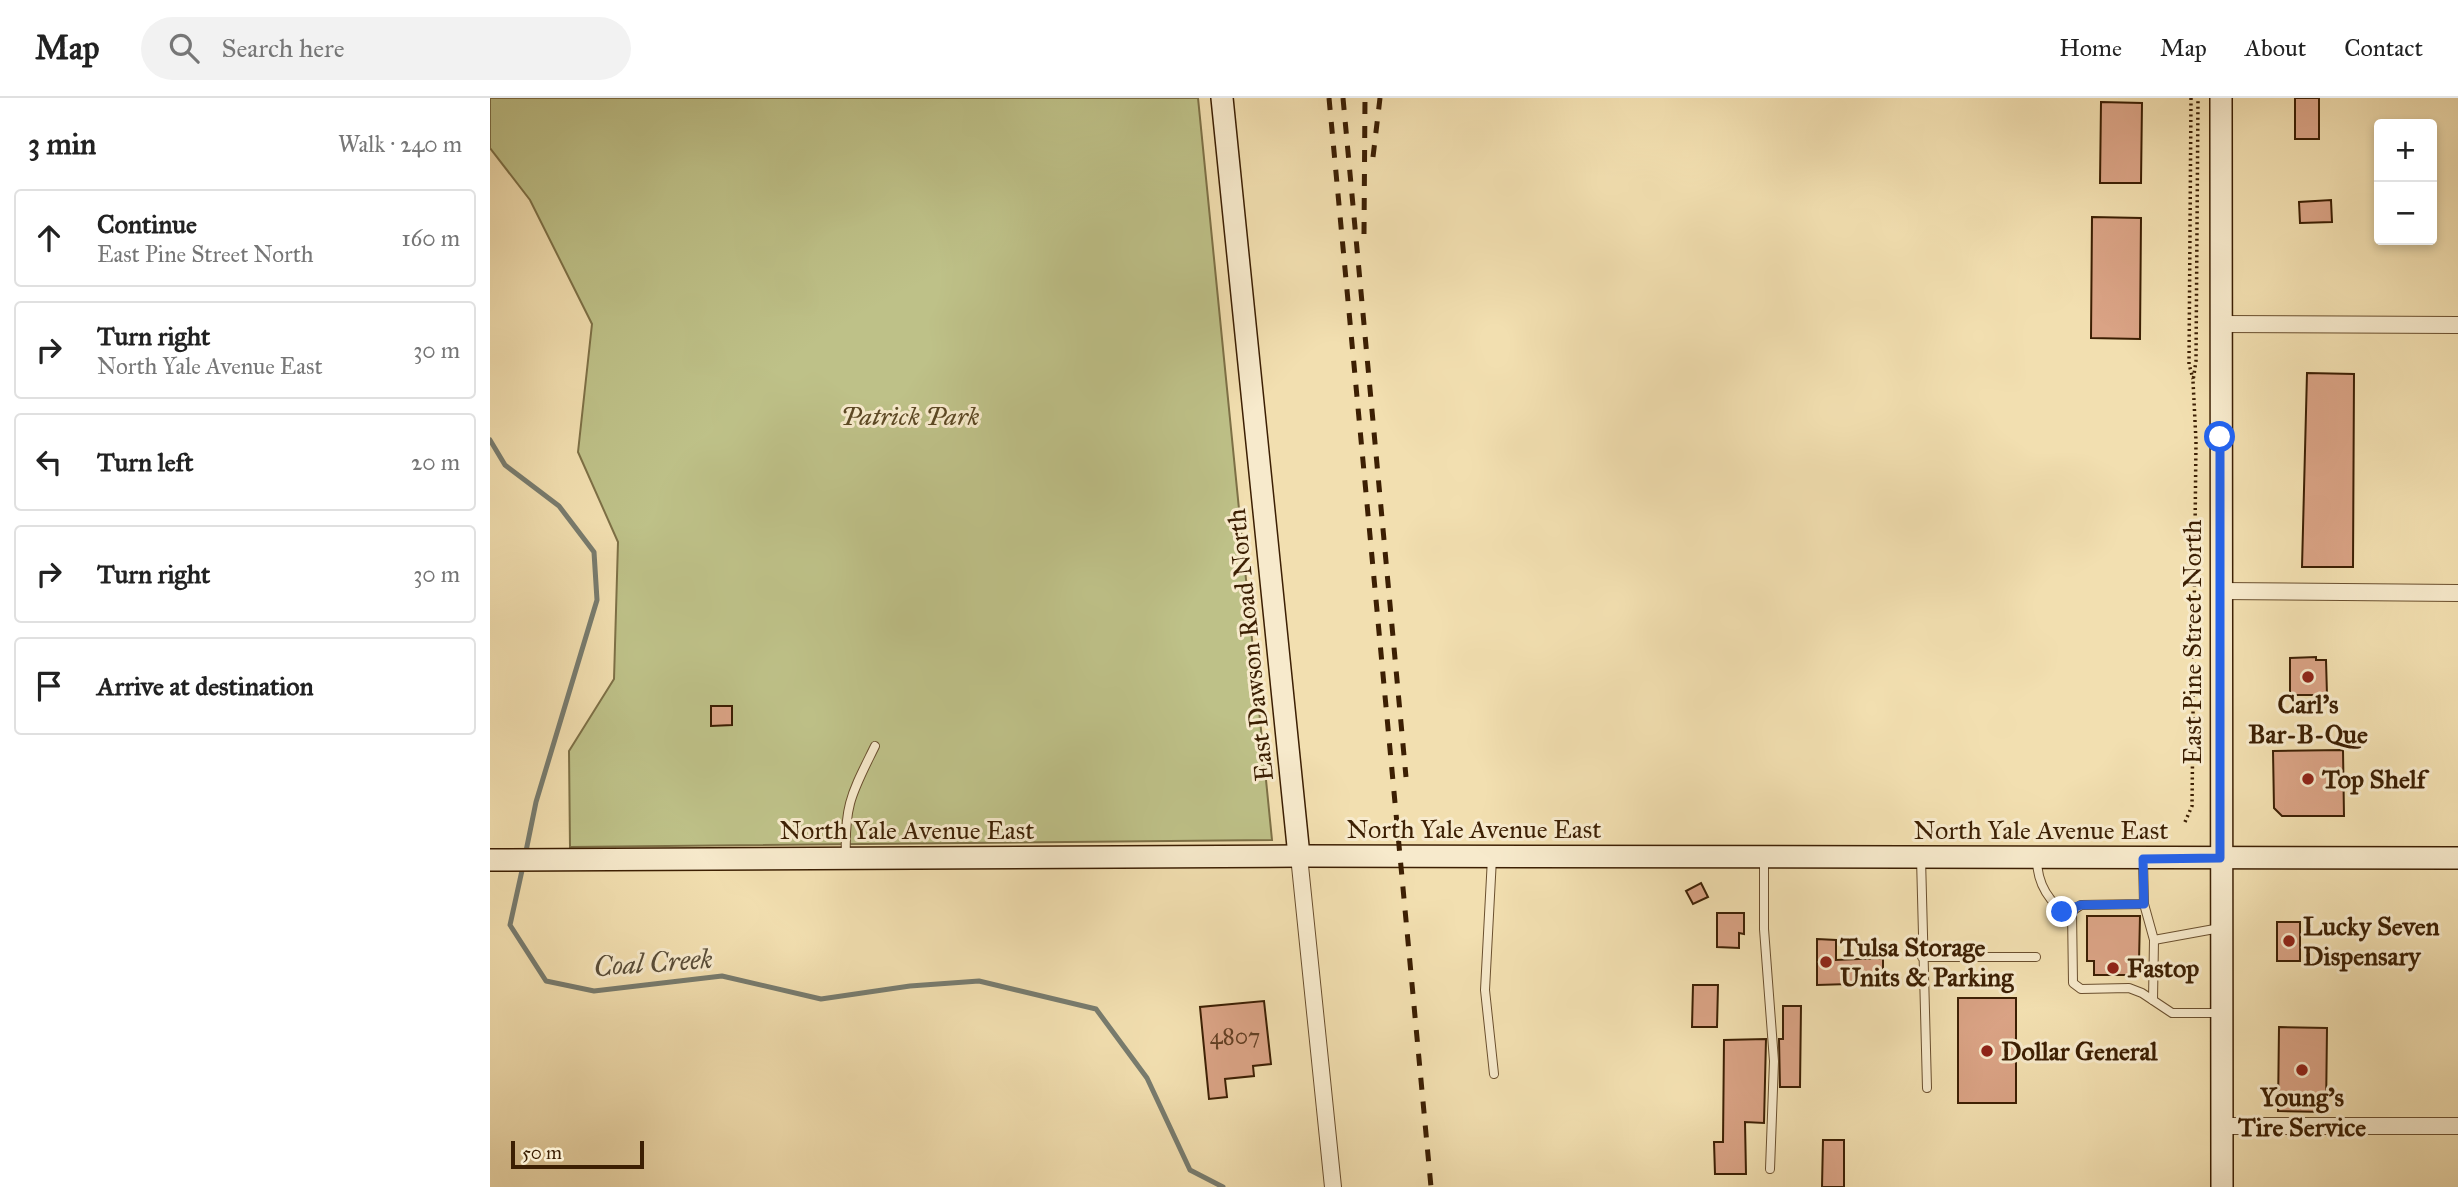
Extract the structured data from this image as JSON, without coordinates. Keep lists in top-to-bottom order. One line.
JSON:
{"streets":{"main road":["East Pine Street North","East Dawson Road North","North Yale Avenue East"]},"crossings":[["East Pine Street North","North Yale Avenue East"],["East Dawson Road North","North Yale Avenue East"]],"water":["Coal Creek"],"parks":["Patrick Park"],"places":["Carl's Bar-B-Que","Top Shelf","Lucky Seven Dispensary","Tulsa Storage Units & Parking","Fastop","Dollar General","Young's Tire Service"],"house_numbers":["4807"],"scale_bar":"50 m","page":{"header":"Map","search":"Search here","nav":["Home","Map","About","Contact"],"heading":["3 min","Walk · 240 m"],"map_buttons":["+","−"],"list":[["Continue","East Pine Street North","160 m"],["Turn right","North Yale Avenue East","30 m"],["Turn left","20 m"],["Turn right","30 m"],"Arrive at destination"],"scale":"50 m"}}
